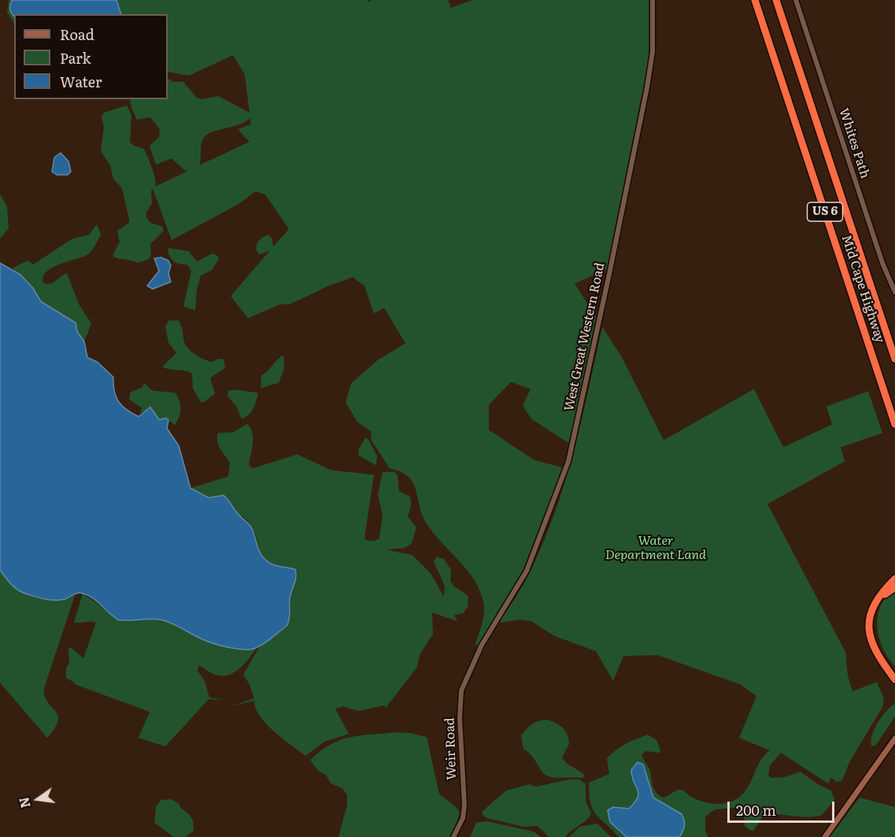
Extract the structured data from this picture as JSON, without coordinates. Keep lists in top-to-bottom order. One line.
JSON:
{"streets":{"highway":["US 6","Mid Cape Highway"],"street":["Whites Path","West Great Western Road","Weir Road"]},"crossings":[["West Great Western Road","Weir Road"]],"parks":["Water Department Land"],"legend":["Road","Park","Water"],"scale_bar":"200 m","north":"left"}
